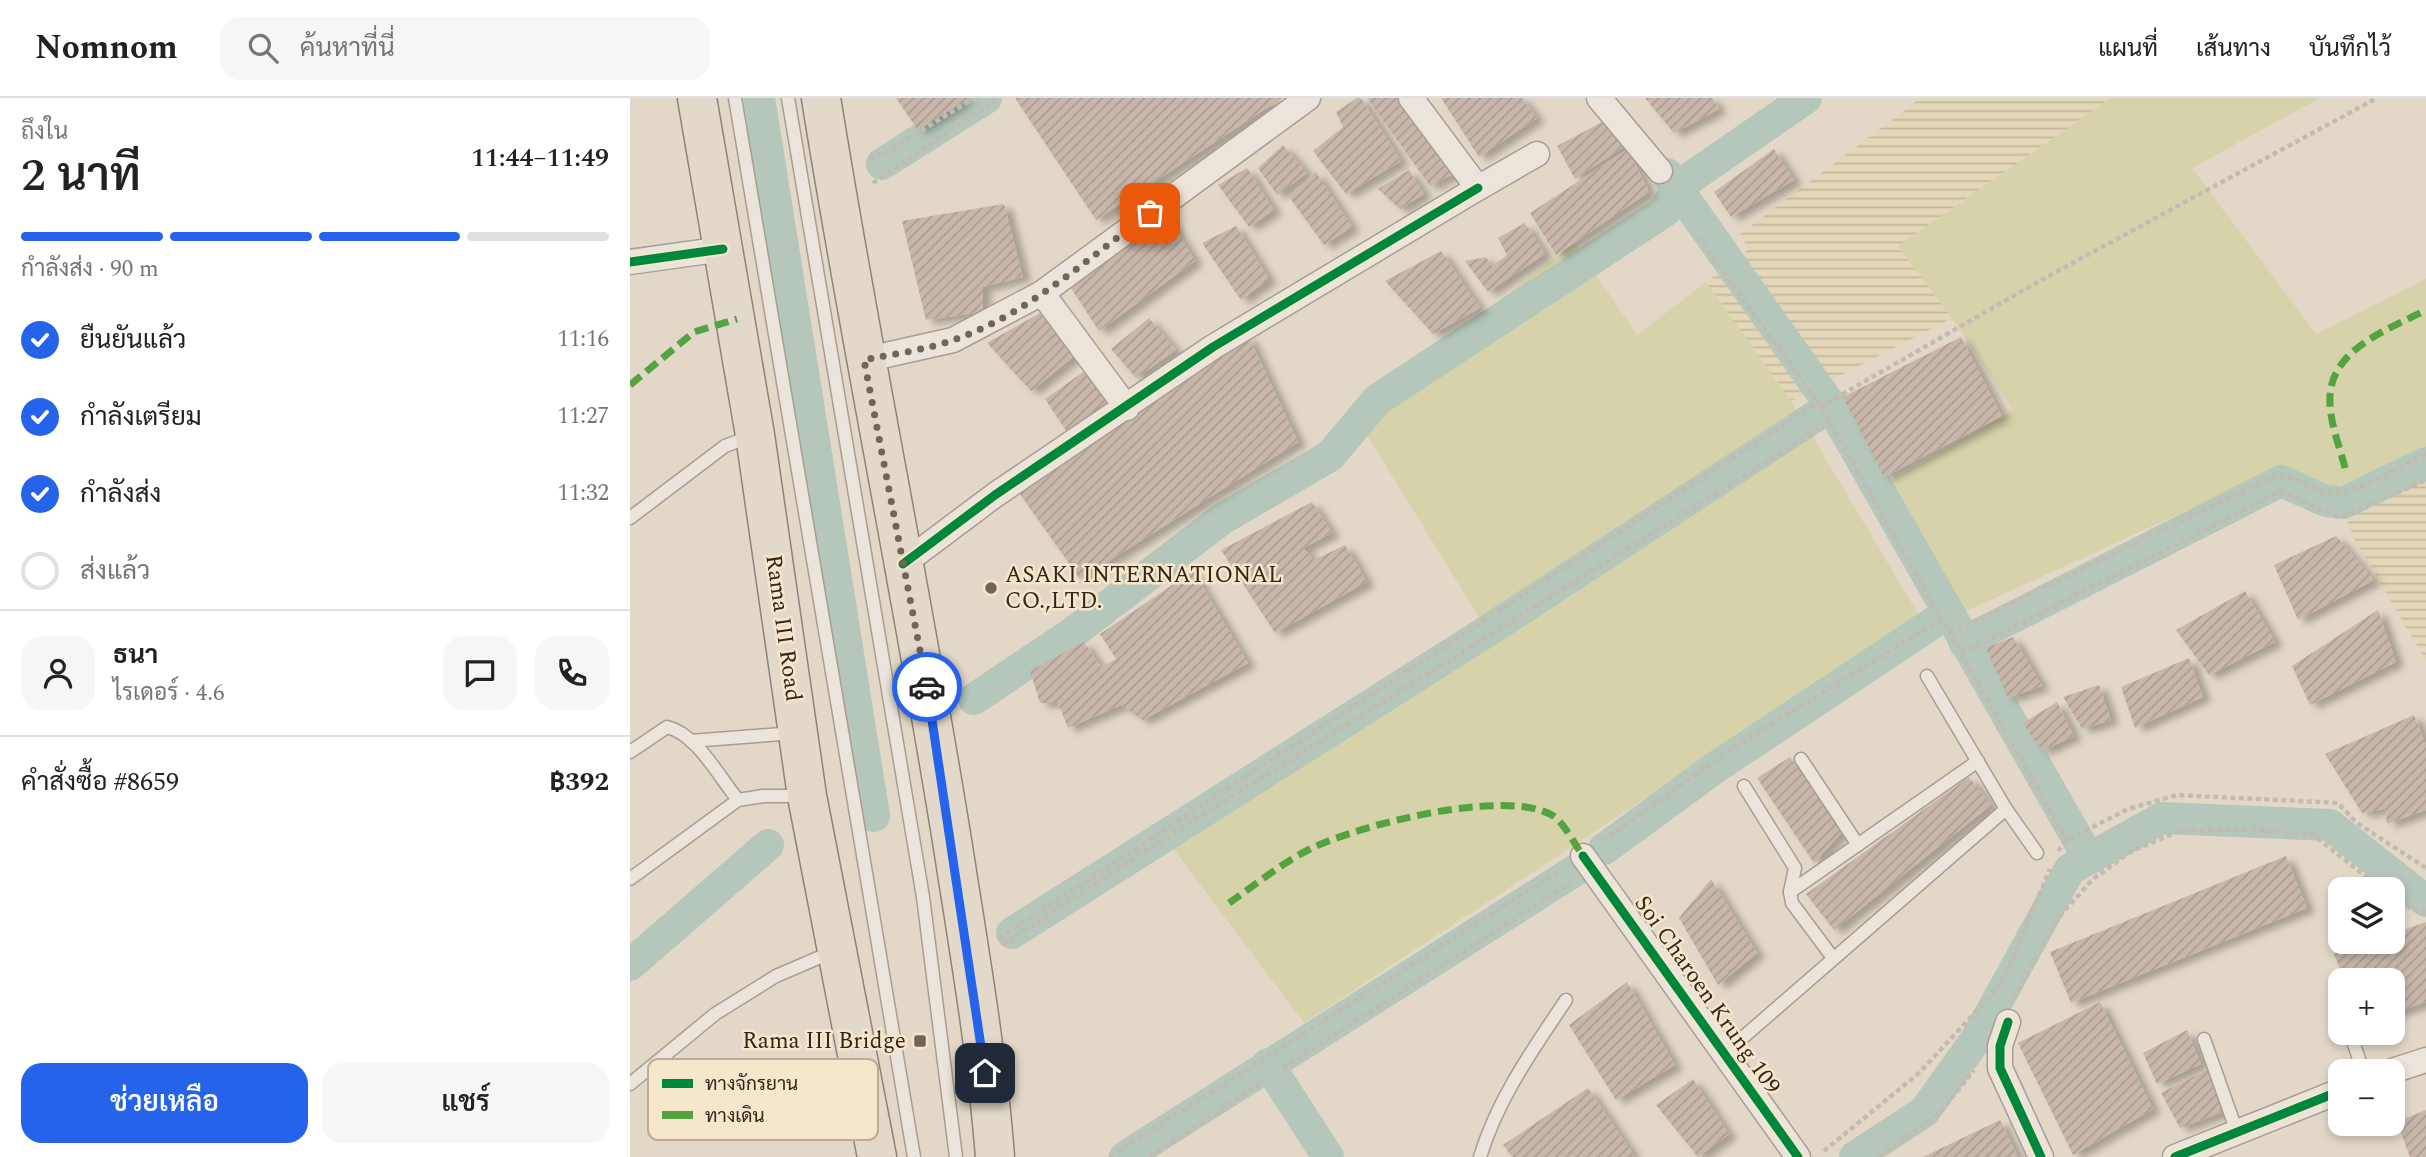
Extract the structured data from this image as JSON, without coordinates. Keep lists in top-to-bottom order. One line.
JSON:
{"streets":{"main road":["Rama III Road"],"street":["Soi Charoen Krung 109"]},"places":{"other":["ASAKI INTERNATIONAL CO.,LTD."],"transit":["Rama III Bridge"]},"legend":["ทางจักรยาน","ทางเดิน"],"page":{"header":"Nomnom","search":"ค้นหาที่นี่","nav":["แผนที่","เส้นทาง","บันทึกไว้"],"heading":["2 นาที","ถึงใน","11:44–11:49"],"panel":["ธนา","ไรเดอร์ · 4.6","คำสั่งซื้อ #8659","฿392"],"bar":"กำลังส่ง · 90 m","list":[["ยืนยันแล้ว","11:16"],["กำลังเตรียม","11:27"],["กำลังส่ง","11:32"],"ส่งแล้ว"],"map_buttons":["+","−"],"buttons":["ช่วยเหลือ","แชร์"]}}
